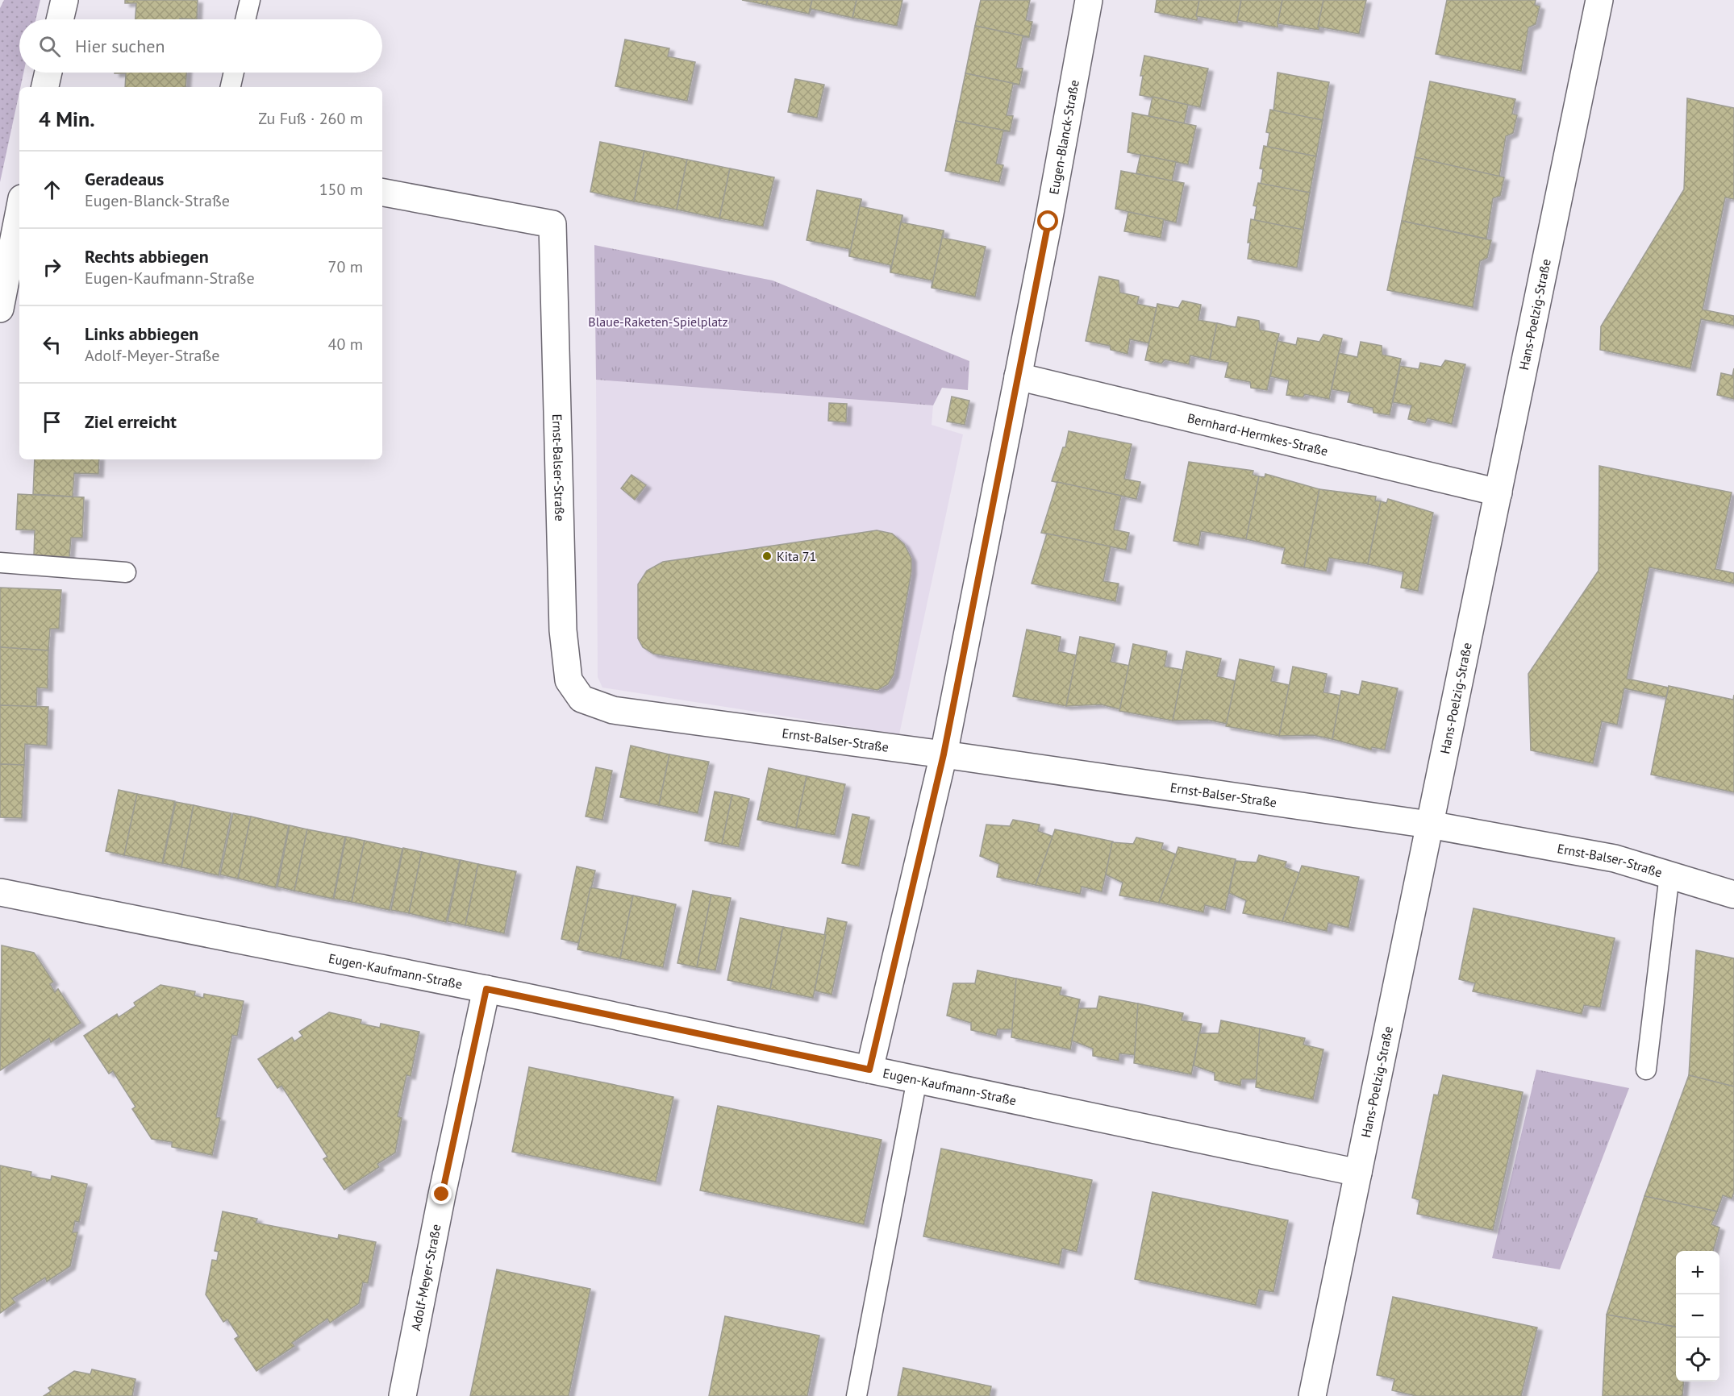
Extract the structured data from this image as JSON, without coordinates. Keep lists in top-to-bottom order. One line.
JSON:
{"streets":{"street":["Eugen-Blanck-Straße","Hans-Poelzig-Straße","Bernhard-Hermkes-Straße","Ernst-Balser-Straße","Eugen-Kaufmann-Straße","Adolf-Meyer-Straße"]},"crossings":[["Eugen-Blanck-Straße","Bernhard-Hermkes-Straße"],["Eugen-Blanck-Straße","Ernst-Balser-Straße"],["Eugen-Blanck-Straße","Eugen-Kaufmann-Straße"],["Hans-Poelzig-Straße","Bernhard-Hermkes-Straße"],["Hans-Poelzig-Straße","Ernst-Balser-Straße"],["Hans-Poelzig-Straße","Eugen-Kaufmann-Straße"],["Eugen-Kaufmann-Straße","Adolf-Meyer-Straße"]],"parks":["Blaue-Raketen-Spielplatz"],"places":["Kita 71"],"page":{"search":"Hier suchen","heading":["4 Min.","Zu Fuß · 260 m"],"list":[["Geradeaus","Eugen-Blanck-Straße","150 m"],["Rechts abbiegen","Eugen-Kaufmann-Straße","70 m"],["Links abbiegen","Adolf-Meyer-Straße","40 m"],"Ziel erreicht"],"map_buttons":["+","−"]}}
